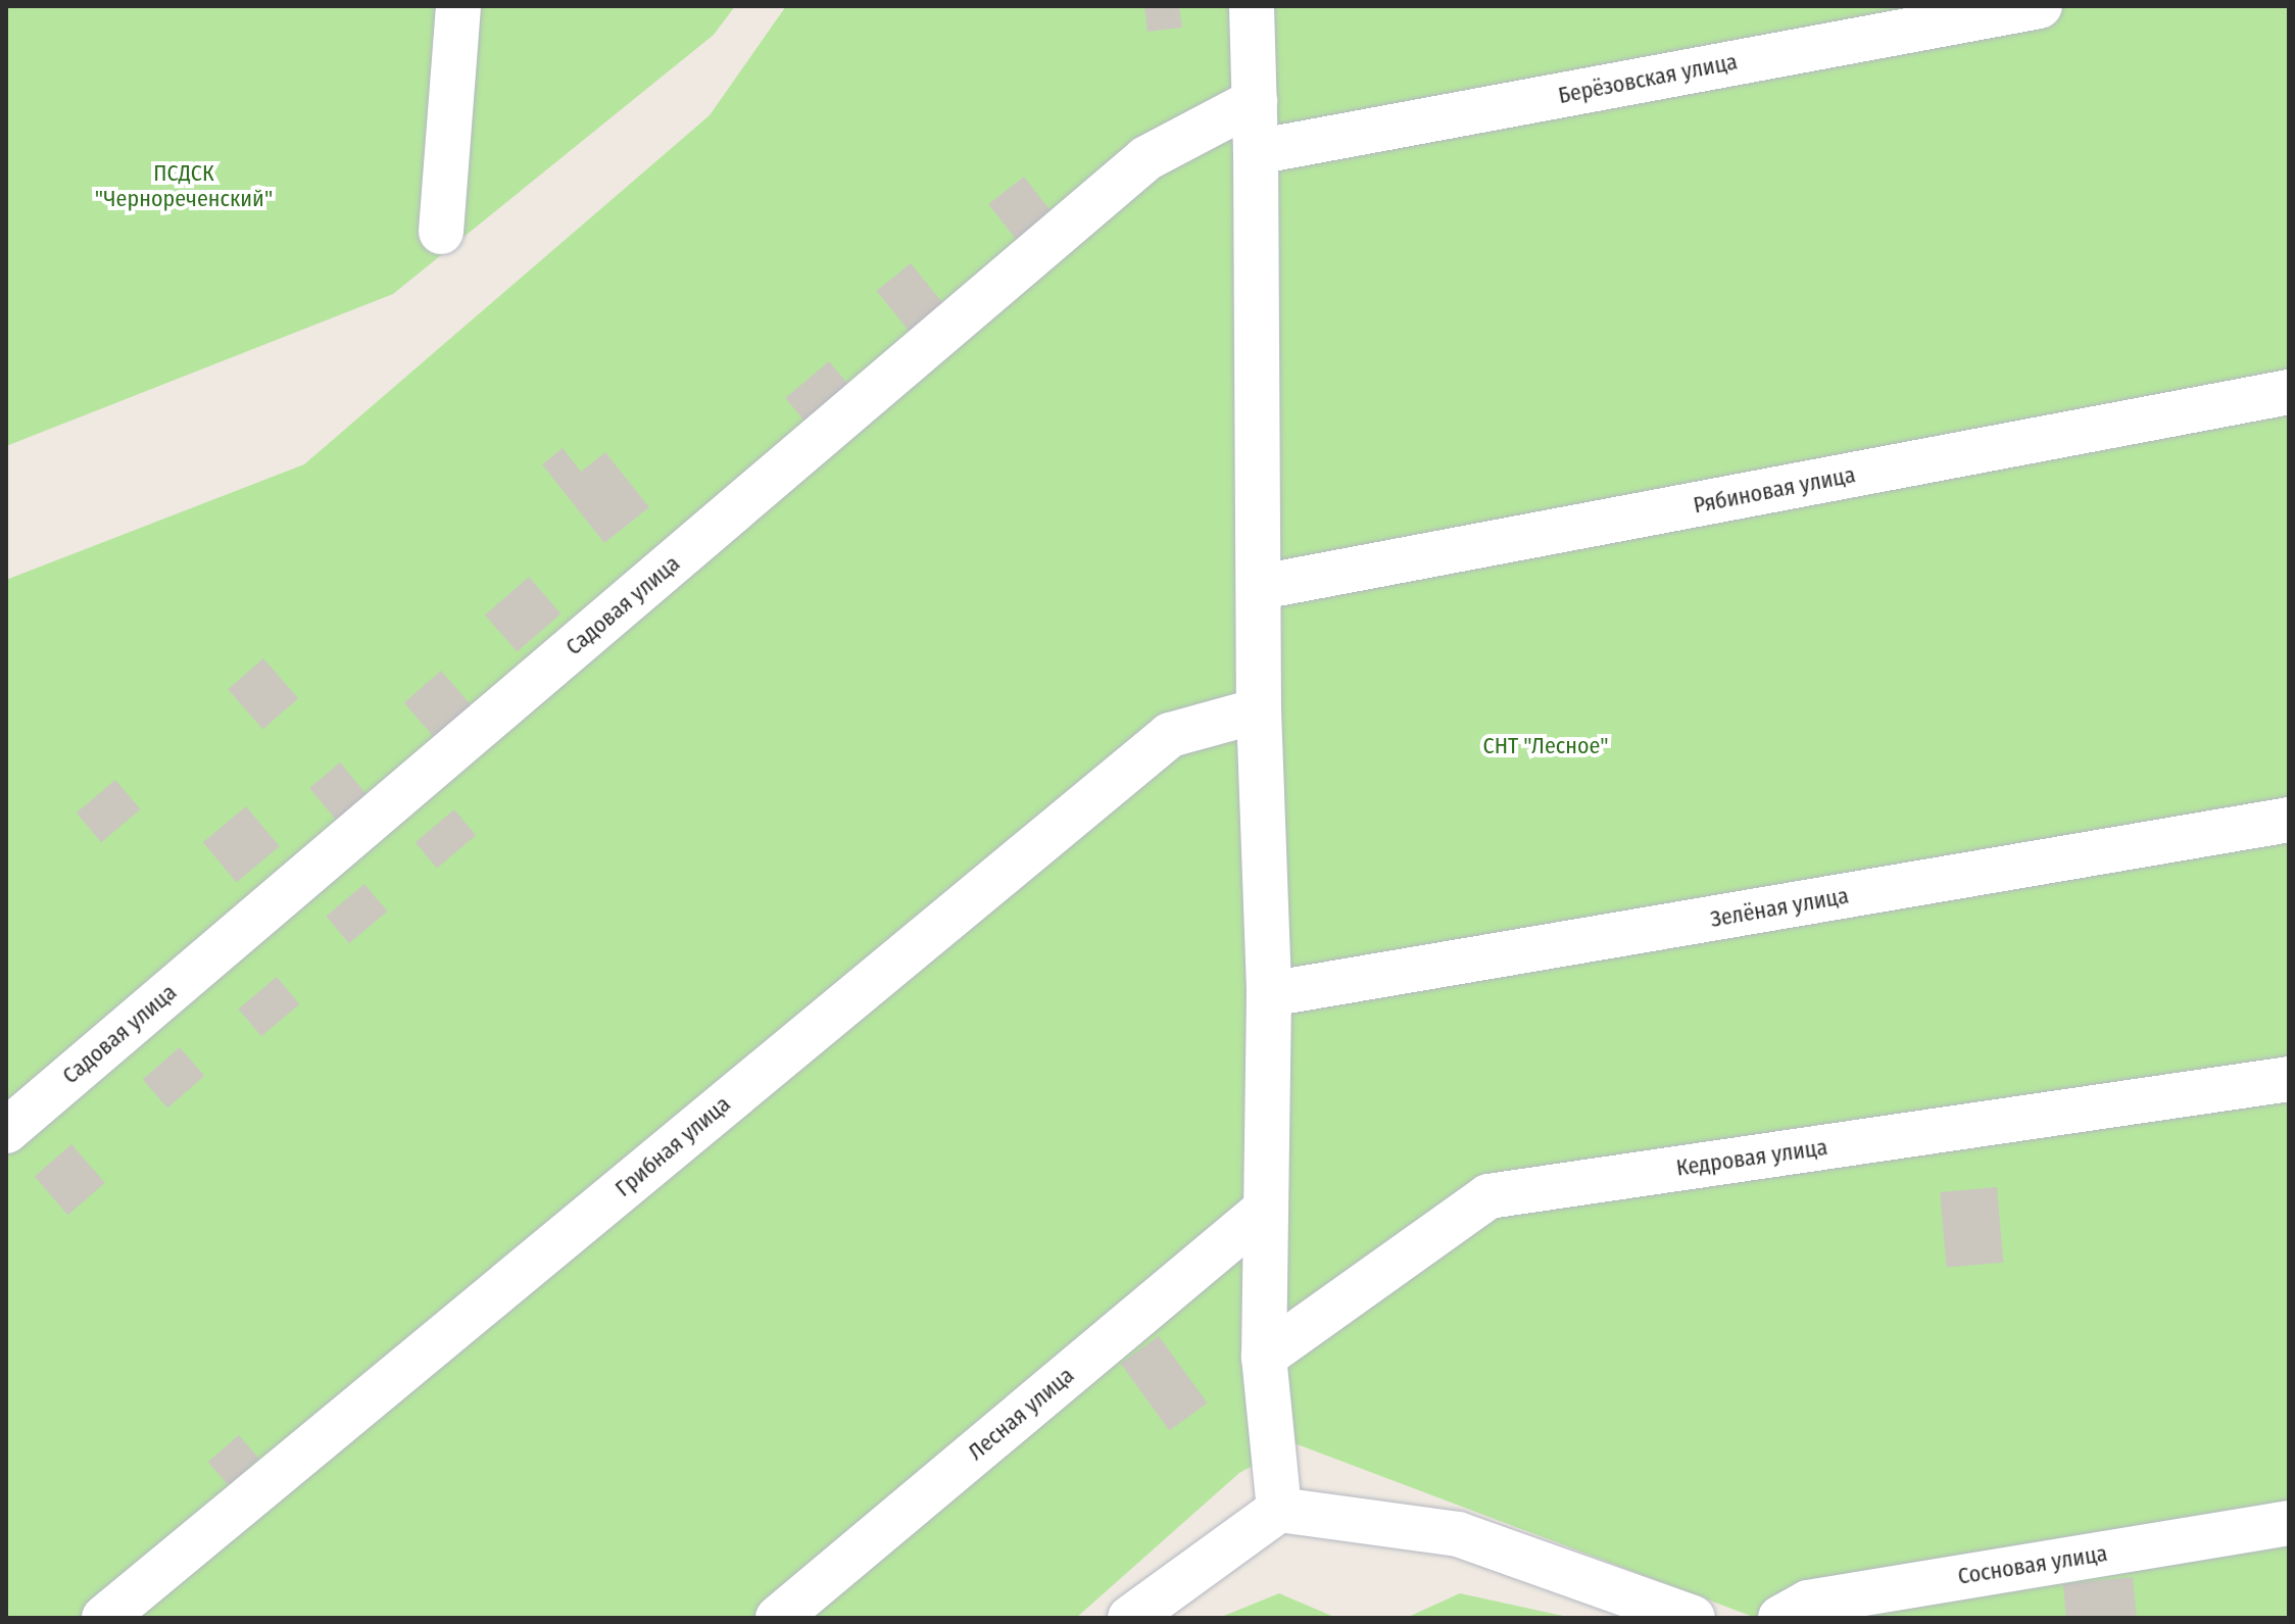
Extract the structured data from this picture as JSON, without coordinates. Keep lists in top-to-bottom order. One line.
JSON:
{"streets":{"street":["Берёзовская улица","Рябиновая улица","Садовая улица","Зелёная улица","Грибная улица","Кедровая улица","Лесная улица","Сосновая улица"]},"parks":["ПСДСК \"Чернореченский\"","СНТ \"Лесное\""]}
